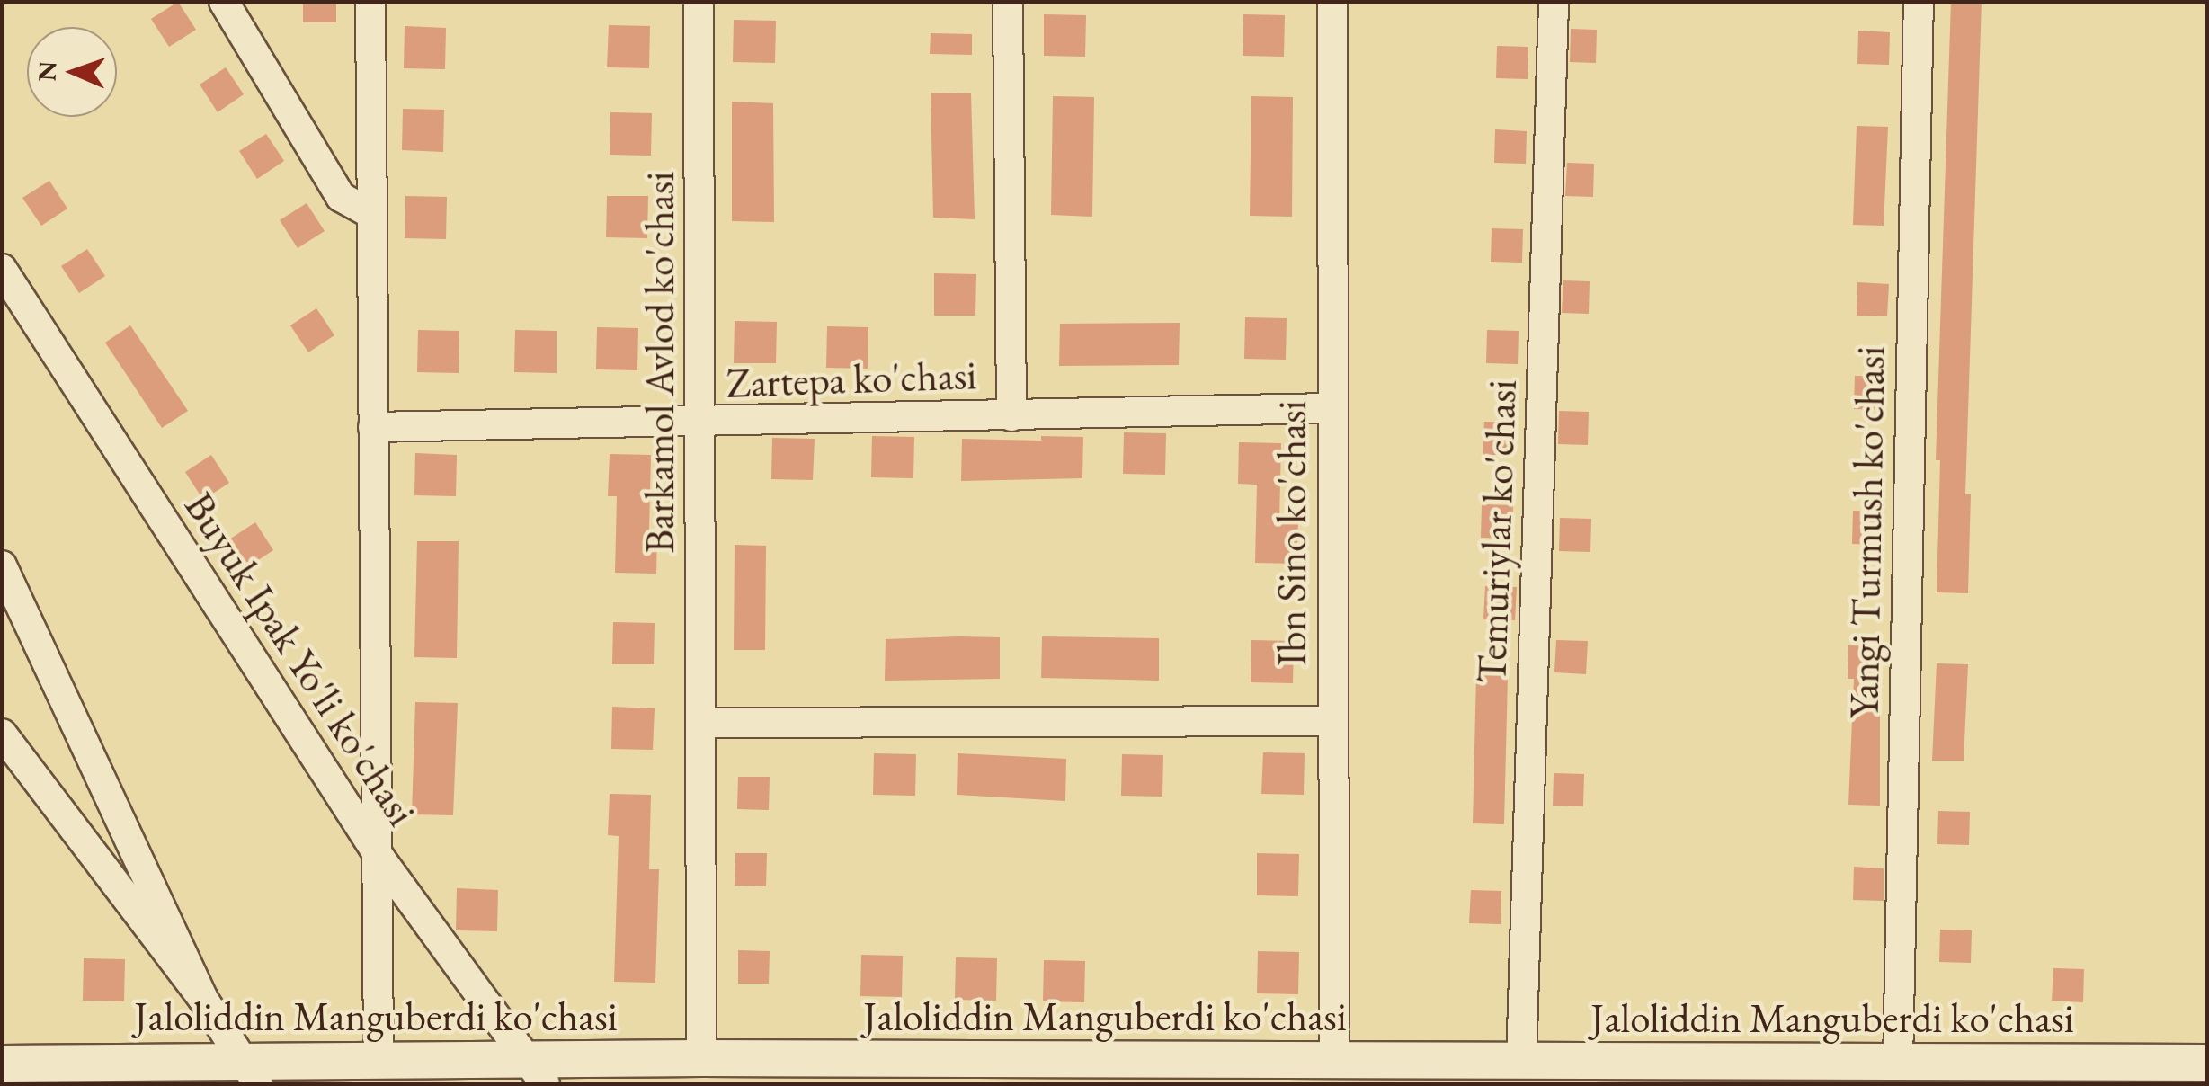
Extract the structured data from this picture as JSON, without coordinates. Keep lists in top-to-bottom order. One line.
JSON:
{"streets":{"street":["Barkamol Avlod ko'chasi","Zartepa ko'chasi","Temuriylar ko'chasi","Yangi Turmush ko'chasi","Ibn Sino ko'chasi","Buyuk Ipak Yo'li ko'chasi","Jaloliddin Manguberdi ko'chasi"]},"crossings":[["Barkamol Avlod ko'chasi","Zartepa ko'chasi"],["Barkamol Avlod ko'chasi","Jaloliddin Manguberdi ko'chasi"],["Zartepa ko'chasi","Ibn Sino ko'chasi"],["Temuriylar ko'chasi","Jaloliddin Manguberdi ko'chasi"],["Yangi Turmush ko'chasi","Jaloliddin Manguberdi ko'chasi"],["Ibn Sino ko'chasi","Jaloliddin Manguberdi ko'chasi"],["Buyuk Ipak Yo'li ko'chasi","Jaloliddin Manguberdi ko'chasi"]],"north":"left"}
